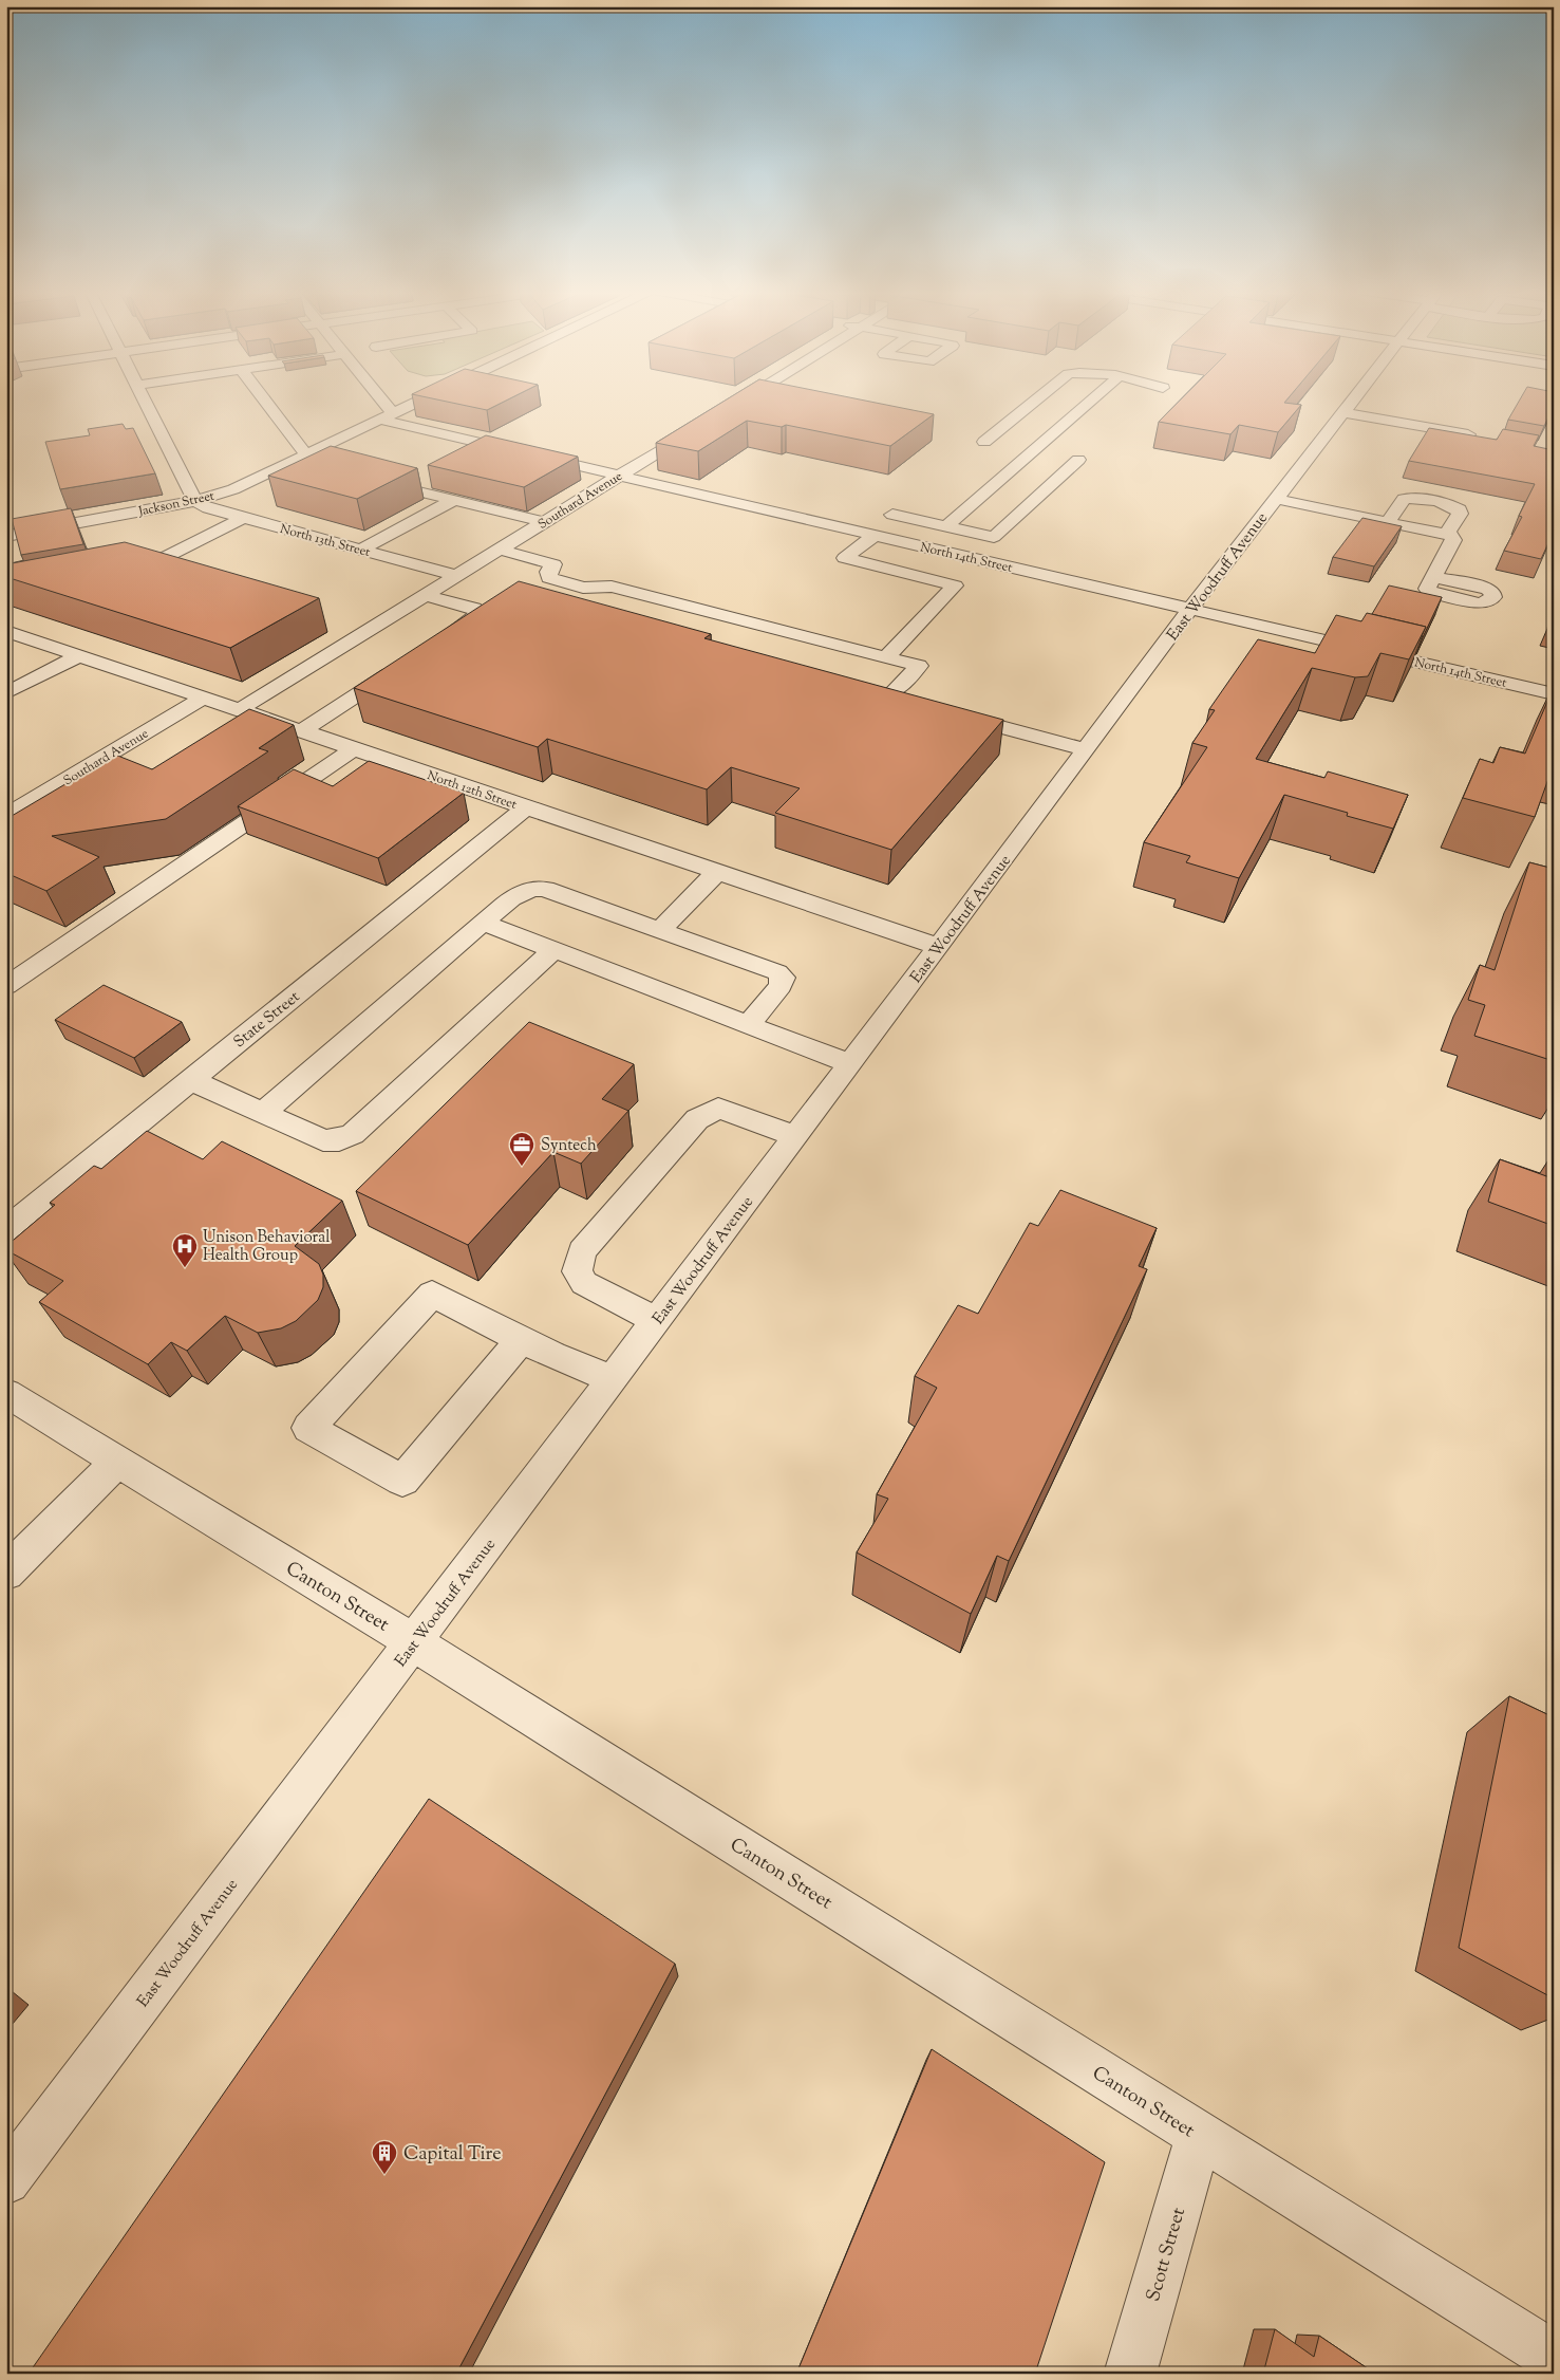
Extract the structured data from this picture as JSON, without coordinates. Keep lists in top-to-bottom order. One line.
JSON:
{"streets":{"street":["Southard Avenue","Jackson Street","North 13th Street","North 14th Street","East Woodruff Avenue","North 12th Street","State Street","Canton Street","Scott Street"]},"crossings":[["Southard Avenue","North 13th Street"],["Southard Avenue","North 14th Street"],["Southard Avenue","North 12th Street"],["Jackson Street","North 13th Street"],["Jackson Street","North 14th Street"],["North 14th Street","East Woodruff Avenue"],["East Woodruff Avenue","North 12th Street"],["East Woodruff Avenue","Canton Street"],["North 12th Street","State Street"],["Canton Street","Scott Street"]],"places":{"office":["Syntech"],"hospital":["Unison Behavioral Health Group"],"building":["Capital Tire"]}}
